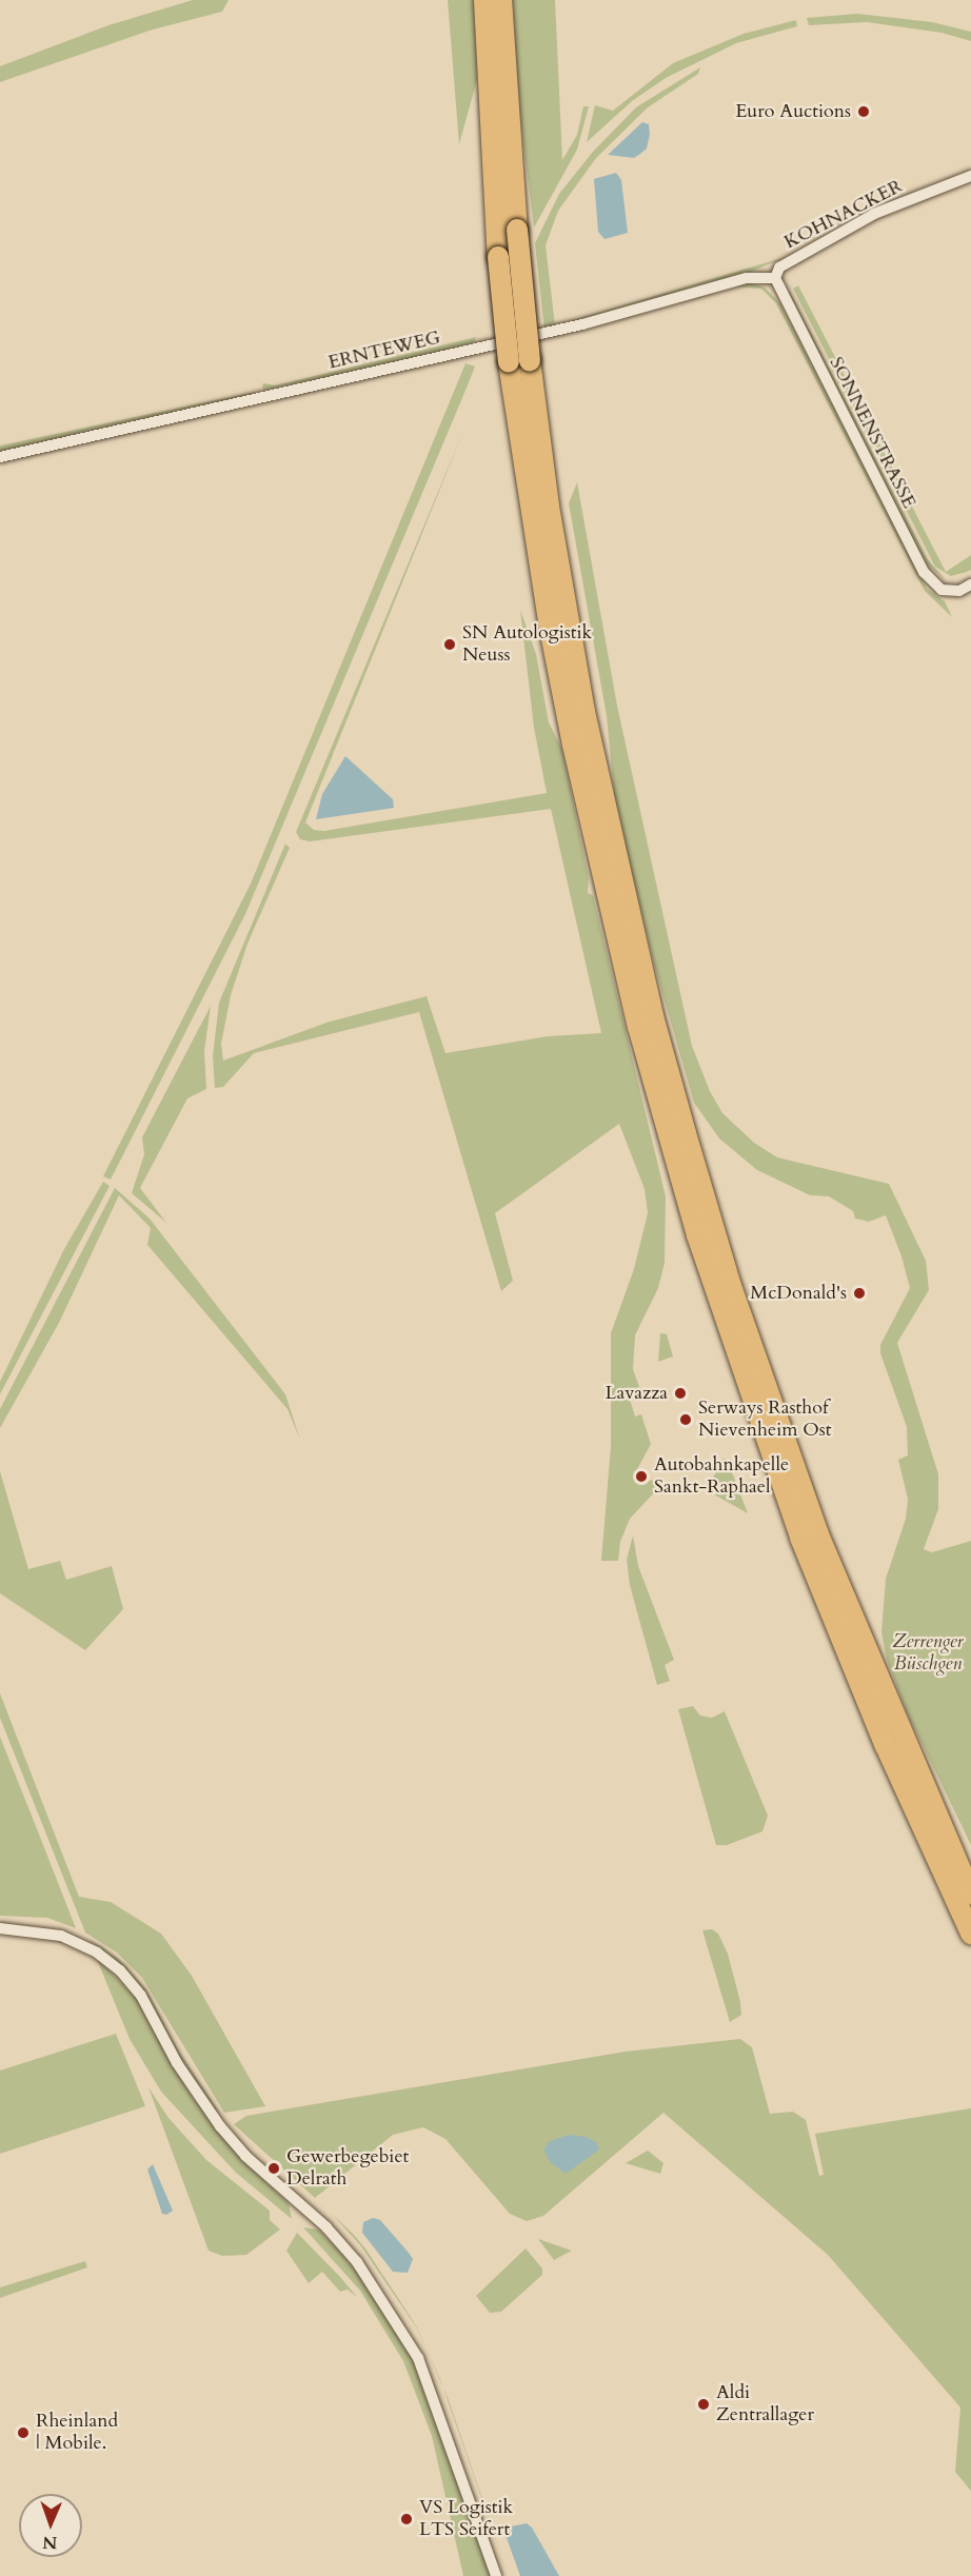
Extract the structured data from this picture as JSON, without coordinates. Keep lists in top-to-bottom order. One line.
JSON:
{"streets":{"street":["KOHNACKER","ERNTEWEG","SONNENSTRASSE"]},"crossings":[["KOHNACKER","ERNTEWEG"],["KOHNACKER","SONNENSTRASSE"],["ERNTEWEG","SONNENSTRASSE"]],"parks":["Zerrenger Büschgen"],"places":["Euro Auctions","SN Autologistik Neuss","McDonald's","Lavazza","Serways Rasthof Nievenheim Ost","Autobahnkapelle Sankt-Raphael","Gewerbegebiet Delrath","Aldi Zentrallager","Rheinland | Mobile.","VS Logistik LTS Seifert"],"north":"bottom"}
